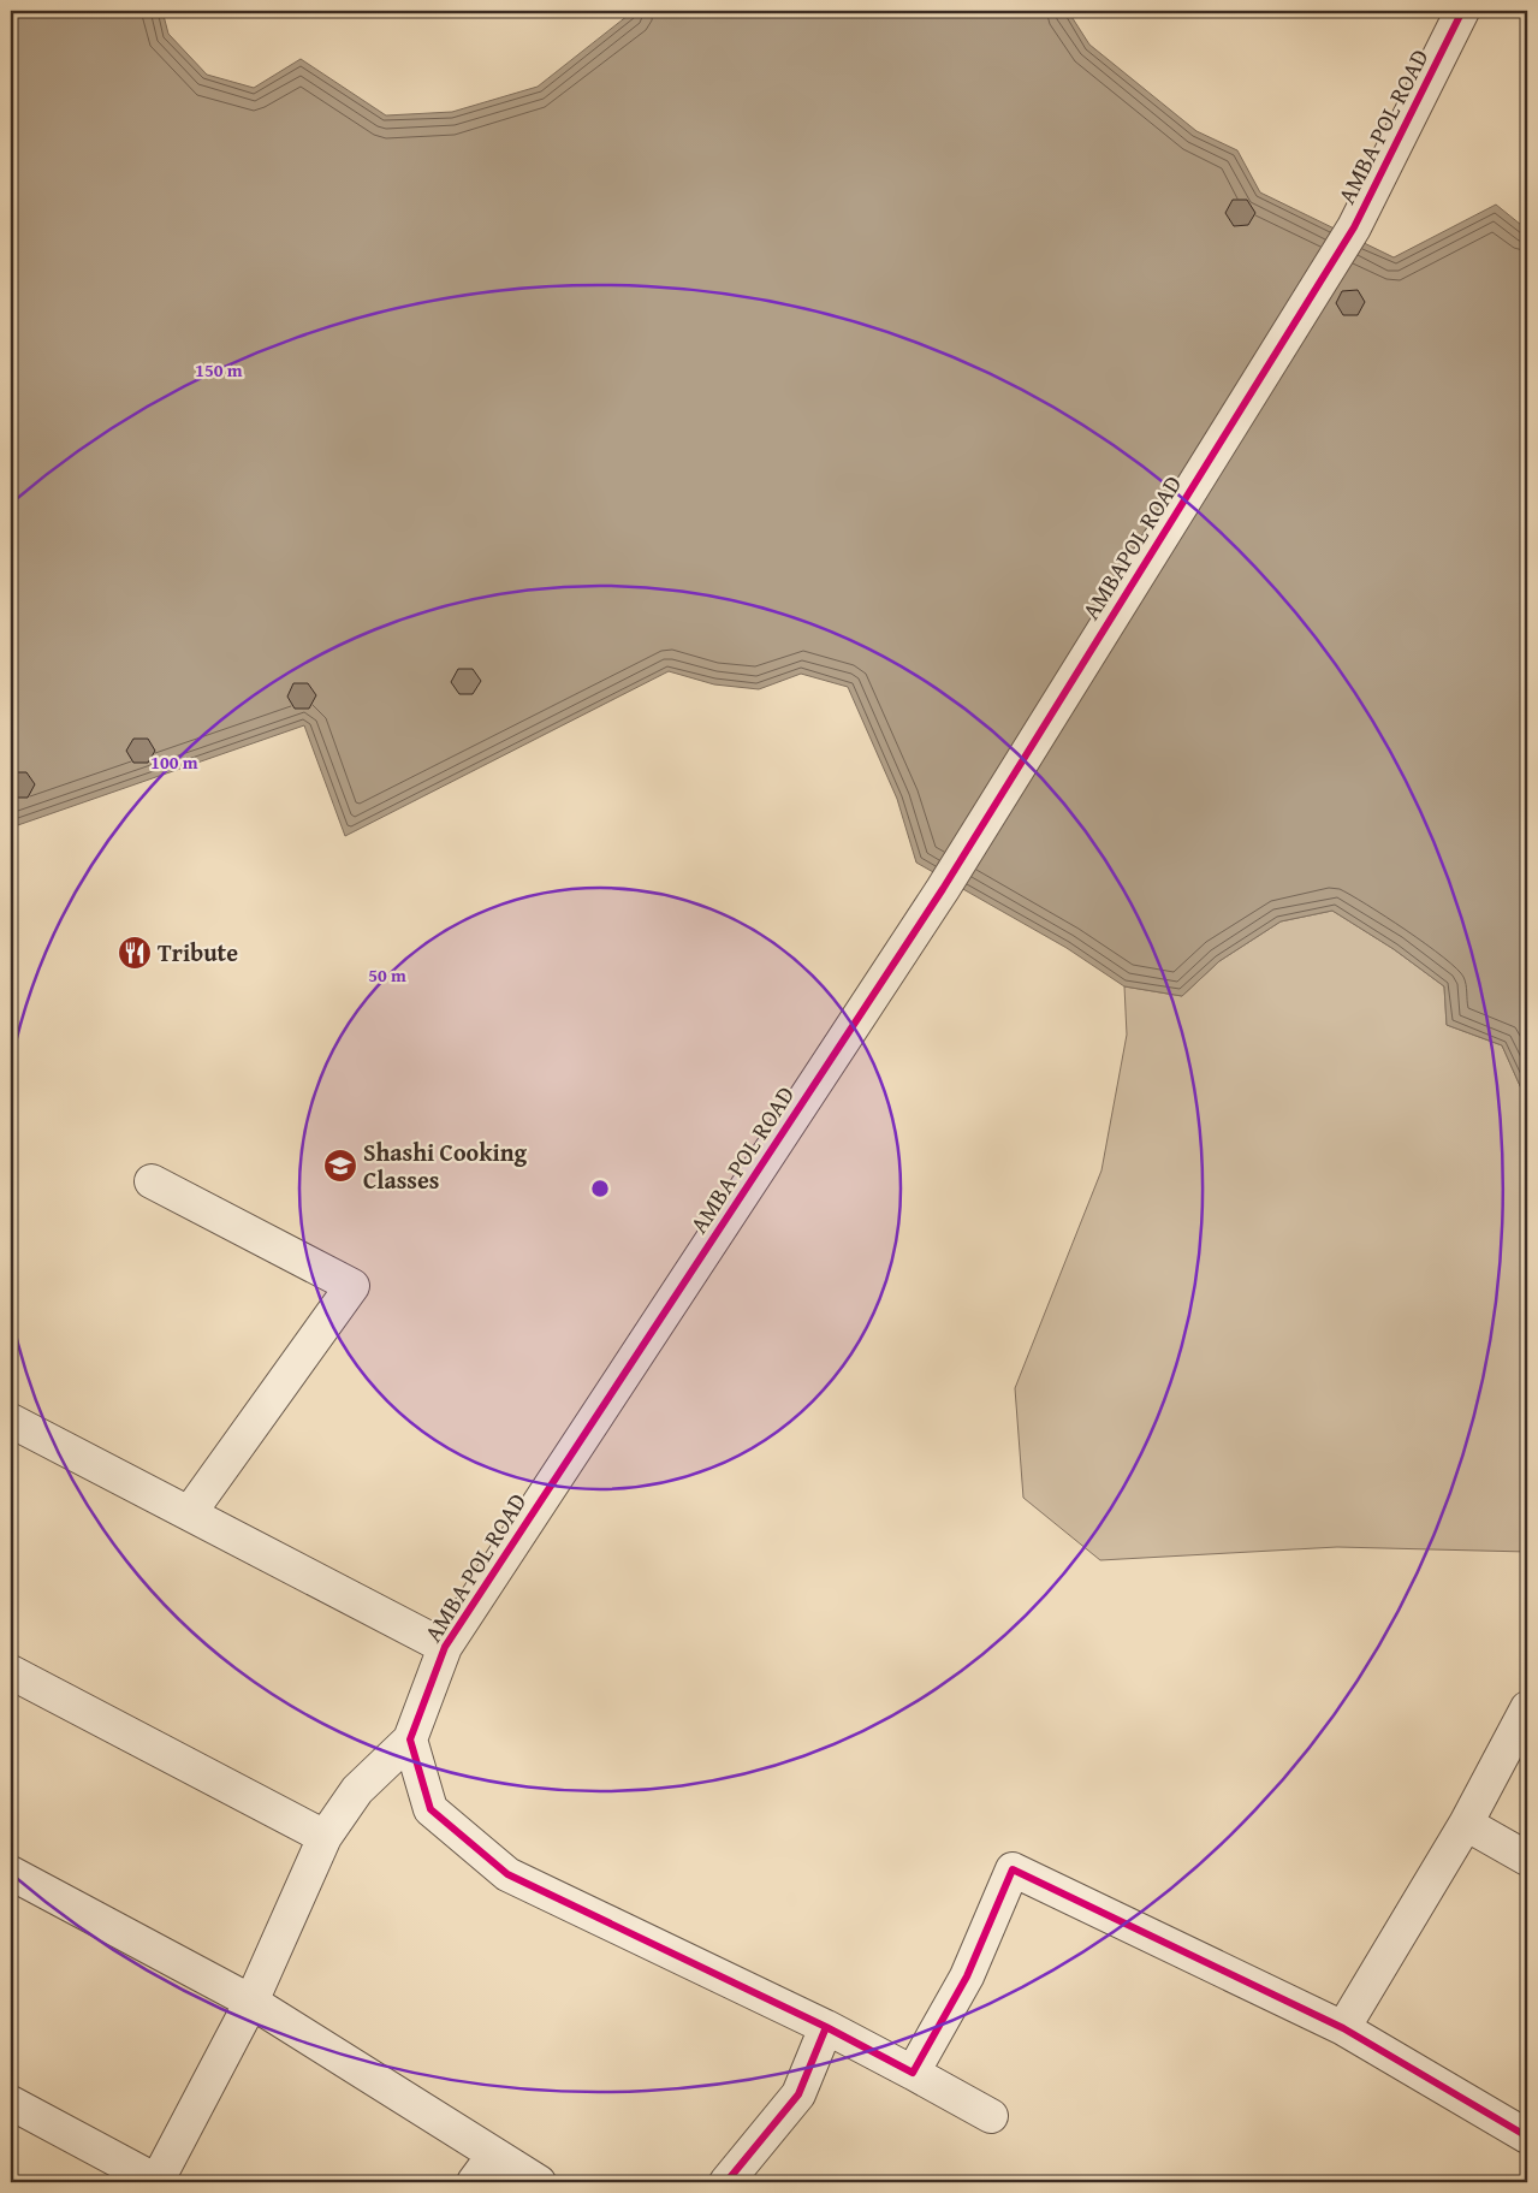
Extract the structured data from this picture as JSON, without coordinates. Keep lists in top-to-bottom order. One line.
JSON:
{"streets":{"street":["AMBA POL ROAD","AMBAPOL ROAD"]},"crossings":[["AMBA POL ROAD","AMBAPOL ROAD"]],"places":{"restaurant":["Tribute"],"school or university":["Shashi Cooking Classes"]},"rings":["150 m","100 m","50 m"]}
